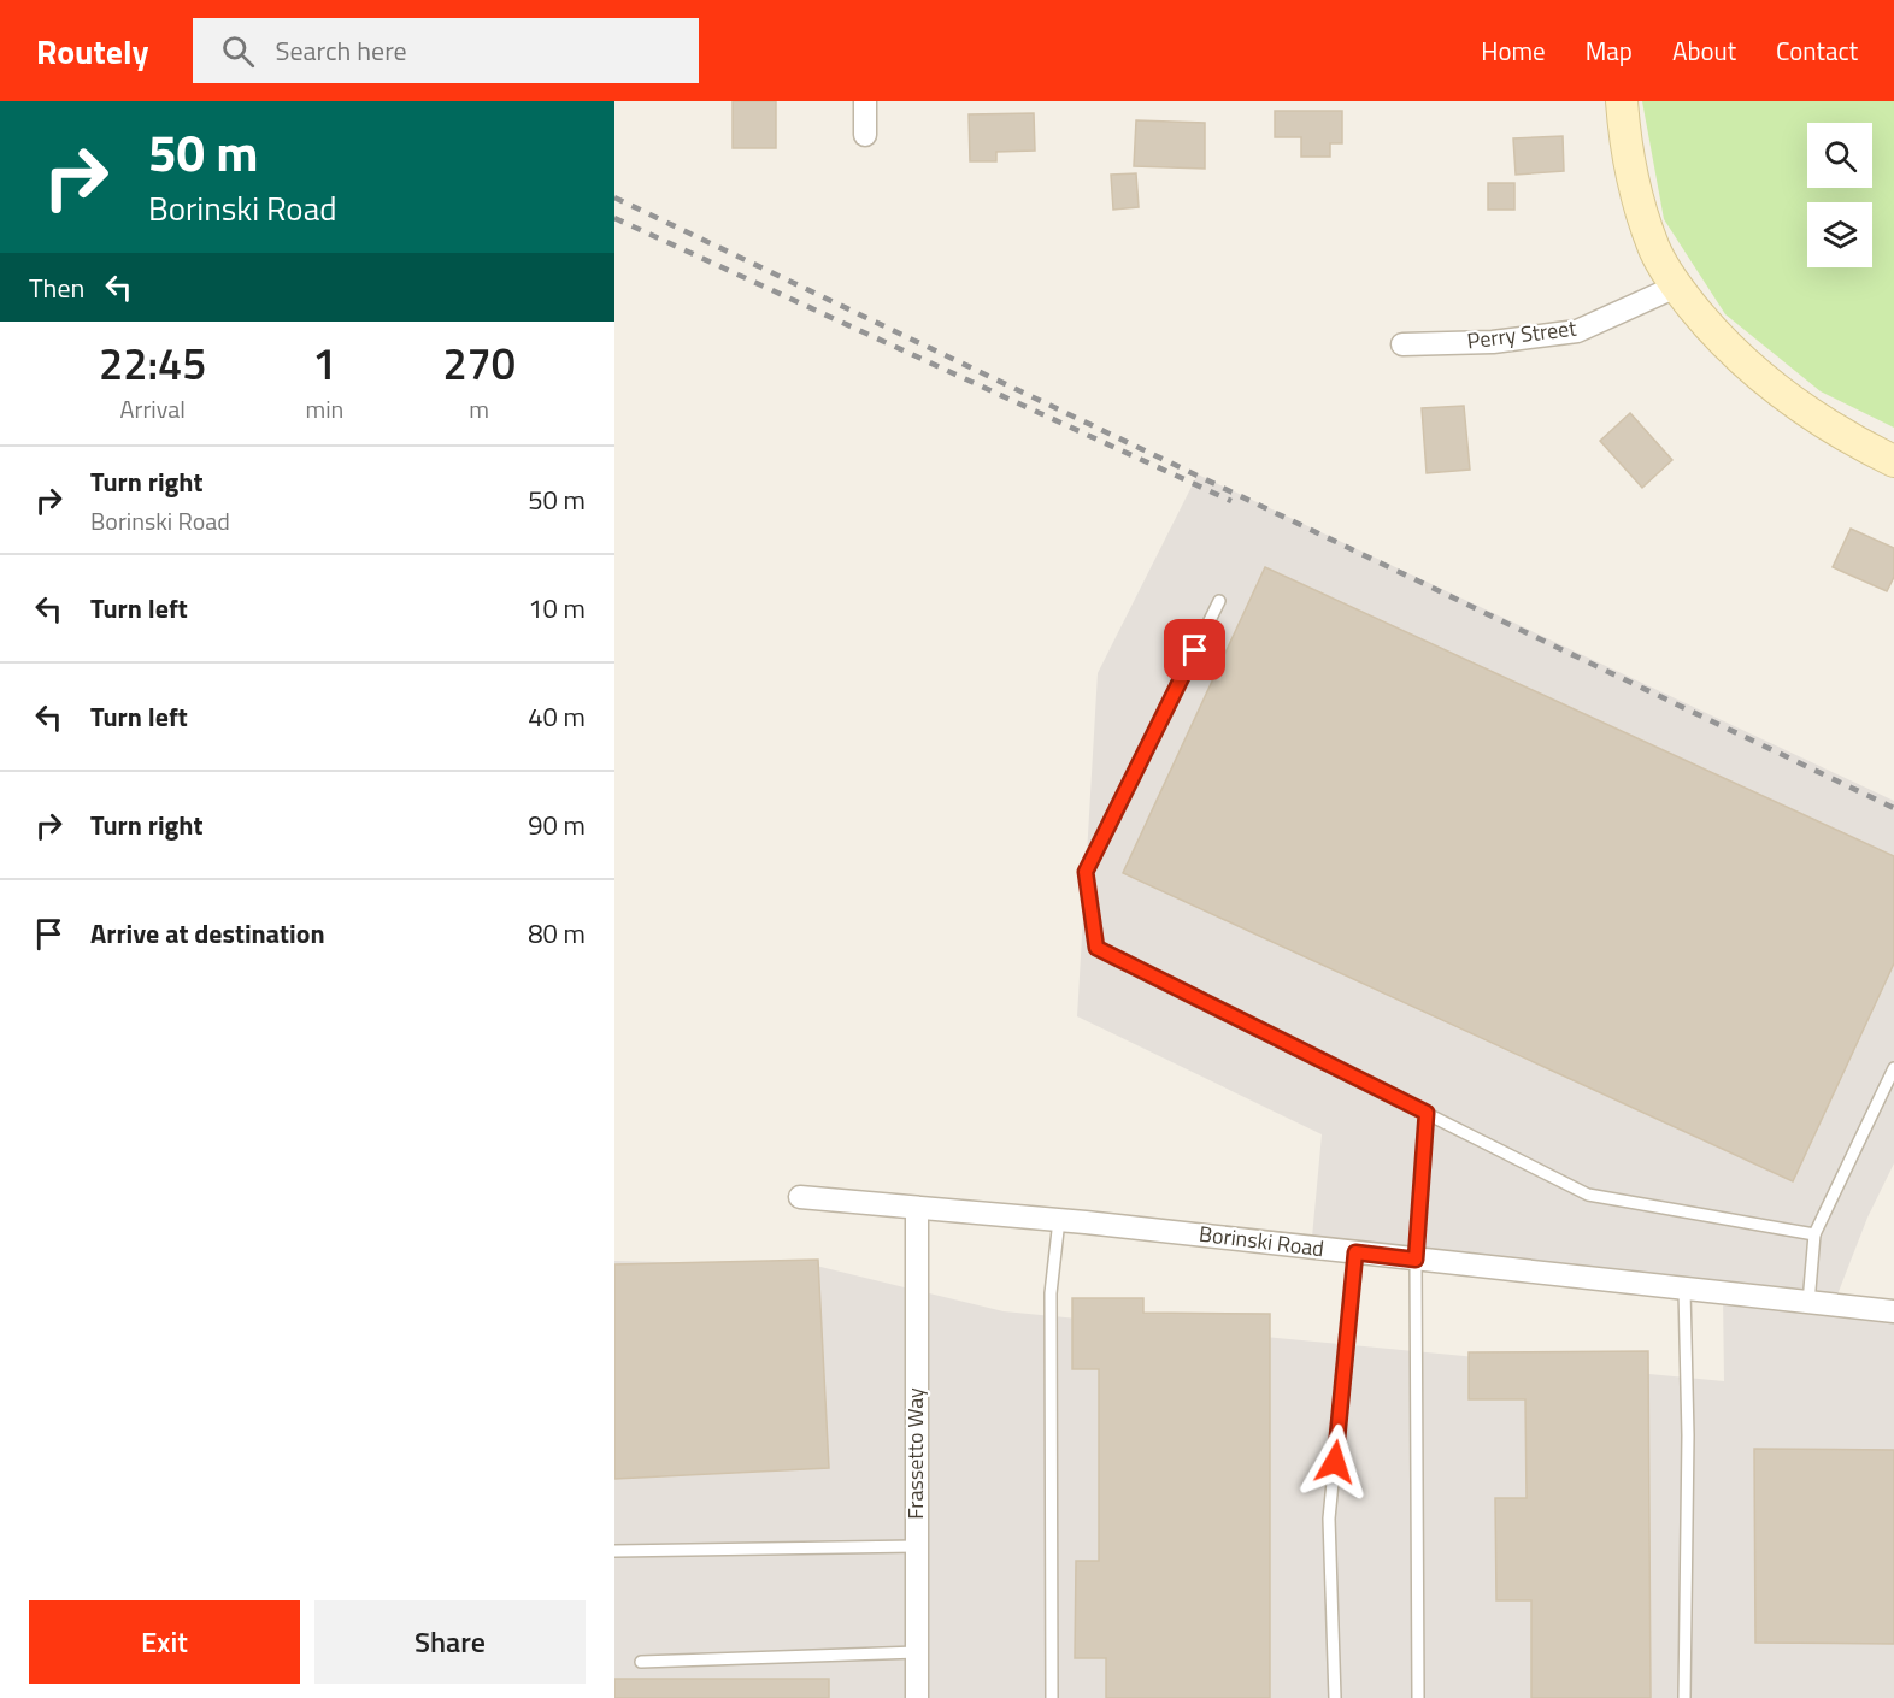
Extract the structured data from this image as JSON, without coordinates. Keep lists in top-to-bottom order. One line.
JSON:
{"streets":{"street":["Perry Street","Borinski Road","Frassetto Way"]},"crossings":[["Borinski Road","Frassetto Way"]],"page":{"header":"Routely","search":"Search here","nav":["Home","Map","About","Contact"],"turn":["50 m","Borinski Road"],"then":"Then","eta":["22:45","Arrival","1","min","270","m"],"list":[{"name":"Turn right","note":"Borinski Road","value":"50 m"},{"name":"Turn left","value":"10 m"},{"name":"Turn left","value":"40 m"},{"name":"Turn right","value":"90 m"},{"name":"Arrive at destination","value":"80 m"}],"buttons":["Exit","Share"]}}
